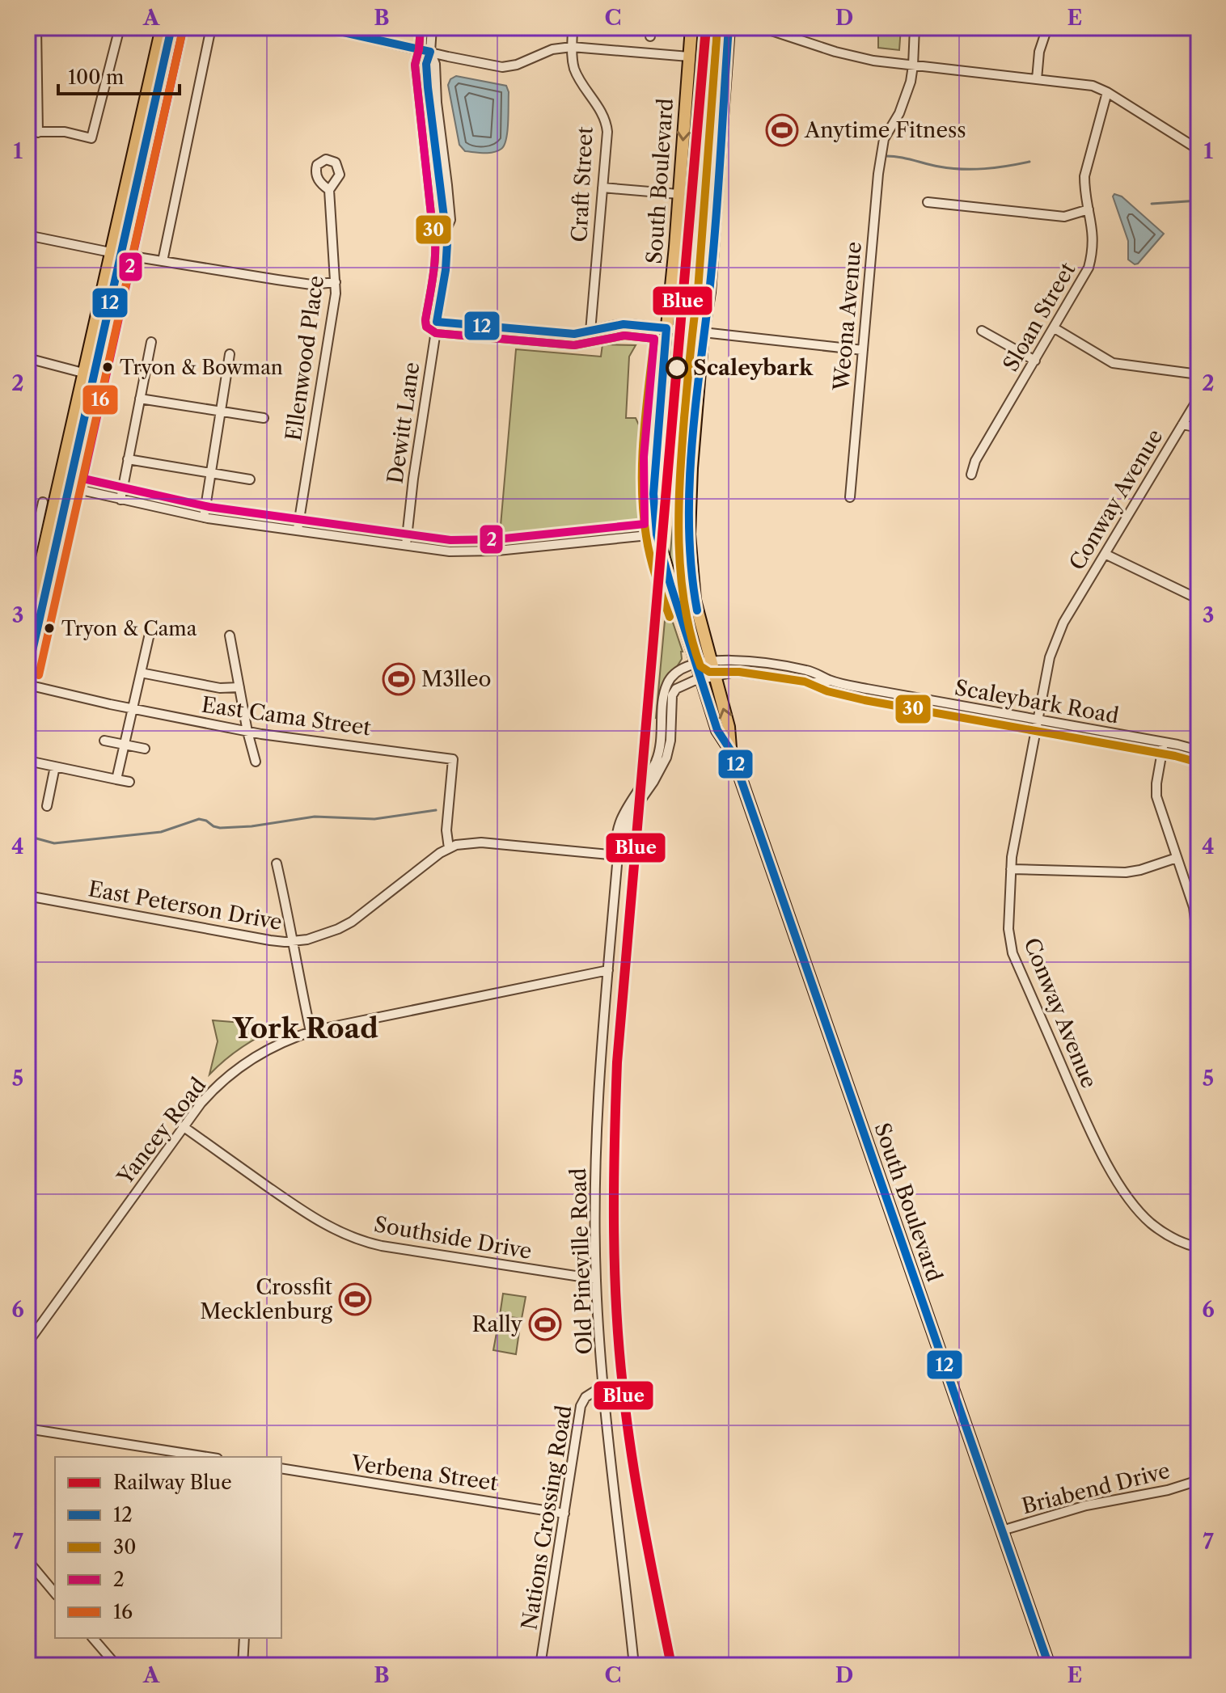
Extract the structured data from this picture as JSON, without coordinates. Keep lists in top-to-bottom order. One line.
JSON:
{"streets":{"main road":["South Boulevard"],"street":["Craft Street","Weona Avenue","Sloan Street","Ellenwood Place","Dewitt Lane","Conway Avenue","Scaleybark Road","East Cama Street","East Peterson Drive","Yancey Road","Southside Drive","Old Pineville Road","Verbena Street","Briabend Drive","Nations Crossing Road"]},"crossings":[["South Boulevard","Scaleybark Road"],["South Boulevard","Old Pineville Road"],["South Boulevard","Briabend Drive"],["Conway Avenue","Scaleybark Road"],["Scaleybark Road","Old Pineville Road"],["East Cama Street","East Peterson Drive"],["East Peterson Drive","Old Pineville Road"],["Yancey Road","Southside Drive"],["Yancey Road","Old Pineville Road"],["Southside Drive","Old Pineville Road"],["Old Pineville Road","Nations Crossing Road"],["Verbena Street","Nations Crossing Road"]],"districts":["York Road"],"places":{"sports":["Anytime Fitness","M3lleo","Crossfit Mecklenburg","Rally"],"other":["Tryon & Bowman","Scaleybark","Tryon & Cama"]},"lines":["rail line Blue","transit line 12","transit line 30","transit line 2","transit line 16"],"legend":["Railway Blue","12","30","2","16"],"scale_bar":"100 m","grid":{"columns":["A","B","C","D","E"],"rows":["1","2","3","4","5","6","7"]}}
